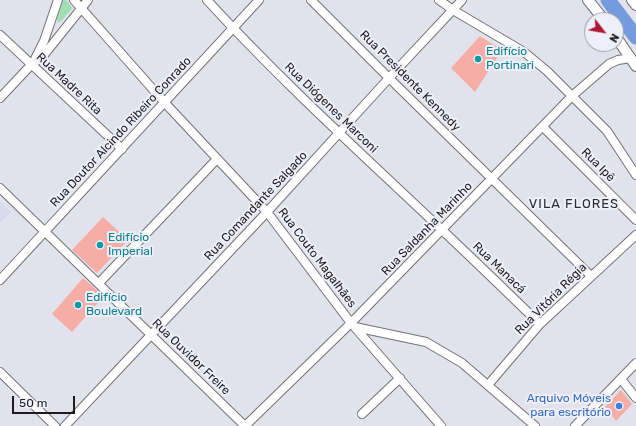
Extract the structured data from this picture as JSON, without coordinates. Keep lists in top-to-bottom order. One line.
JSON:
{"streets":{"street":["Rua Presidente Kennedy","Rua Madre Rita","Rua Diógenes Marconi","Rua Doutor Alcindo Ribeiro Conrado","Rua Ipê","Rua Comandante Salgado","Rua Saldanha Marinho","Rua Couto Magalhães","Rua Manacá","Rua Vitória Régia","Rua Ouvidor Freire"]},"crossings":[["Rua Presidente Kennedy","Rua Comandante Salgado"],["Rua Presidente Kennedy","Rua Saldanha Marinho"],["Rua Presidente Kennedy","Rua Vitória Régia"],["Rua Madre Rita","Rua Doutor Alcindo Ribeiro Conrado"],["Rua Diógenes Marconi","Rua Doutor Alcindo Ribeiro Conrado"],["Rua Diógenes Marconi","Rua Comandante Salgado"],["Rua Diógenes Marconi","Rua Saldanha Marinho"],["Rua Diógenes Marconi","Rua Manacá"],["Rua Doutor Alcindo Ribeiro Conrado","Rua Couto Magalhães"],["Rua Doutor Alcindo Ribeiro Conrado","Rua Ouvidor Freire"],["Rua Ipê","Rua Saldanha Marinho"],["Rua Comandante Salgado","Rua Couto Magalhães"],["Rua Comandante Salgado","Rua Ouvidor Freire"],["Rua Saldanha Marinho","Rua Couto Magalhães"],["Rua Saldanha Marinho","Rua Manacá"],["Rua Saldanha Marinho","Rua Ouvidor Freire"],["Rua Manacá","Rua Vitória Régia"]],"districts":["VILA FLORES"],"places":["Edifício Portinari","Edifício Imperial","Edifício Boulevard","Arquivo Móveis para escritório"],"scale_bar":"50 m","north":"bottom right"}
